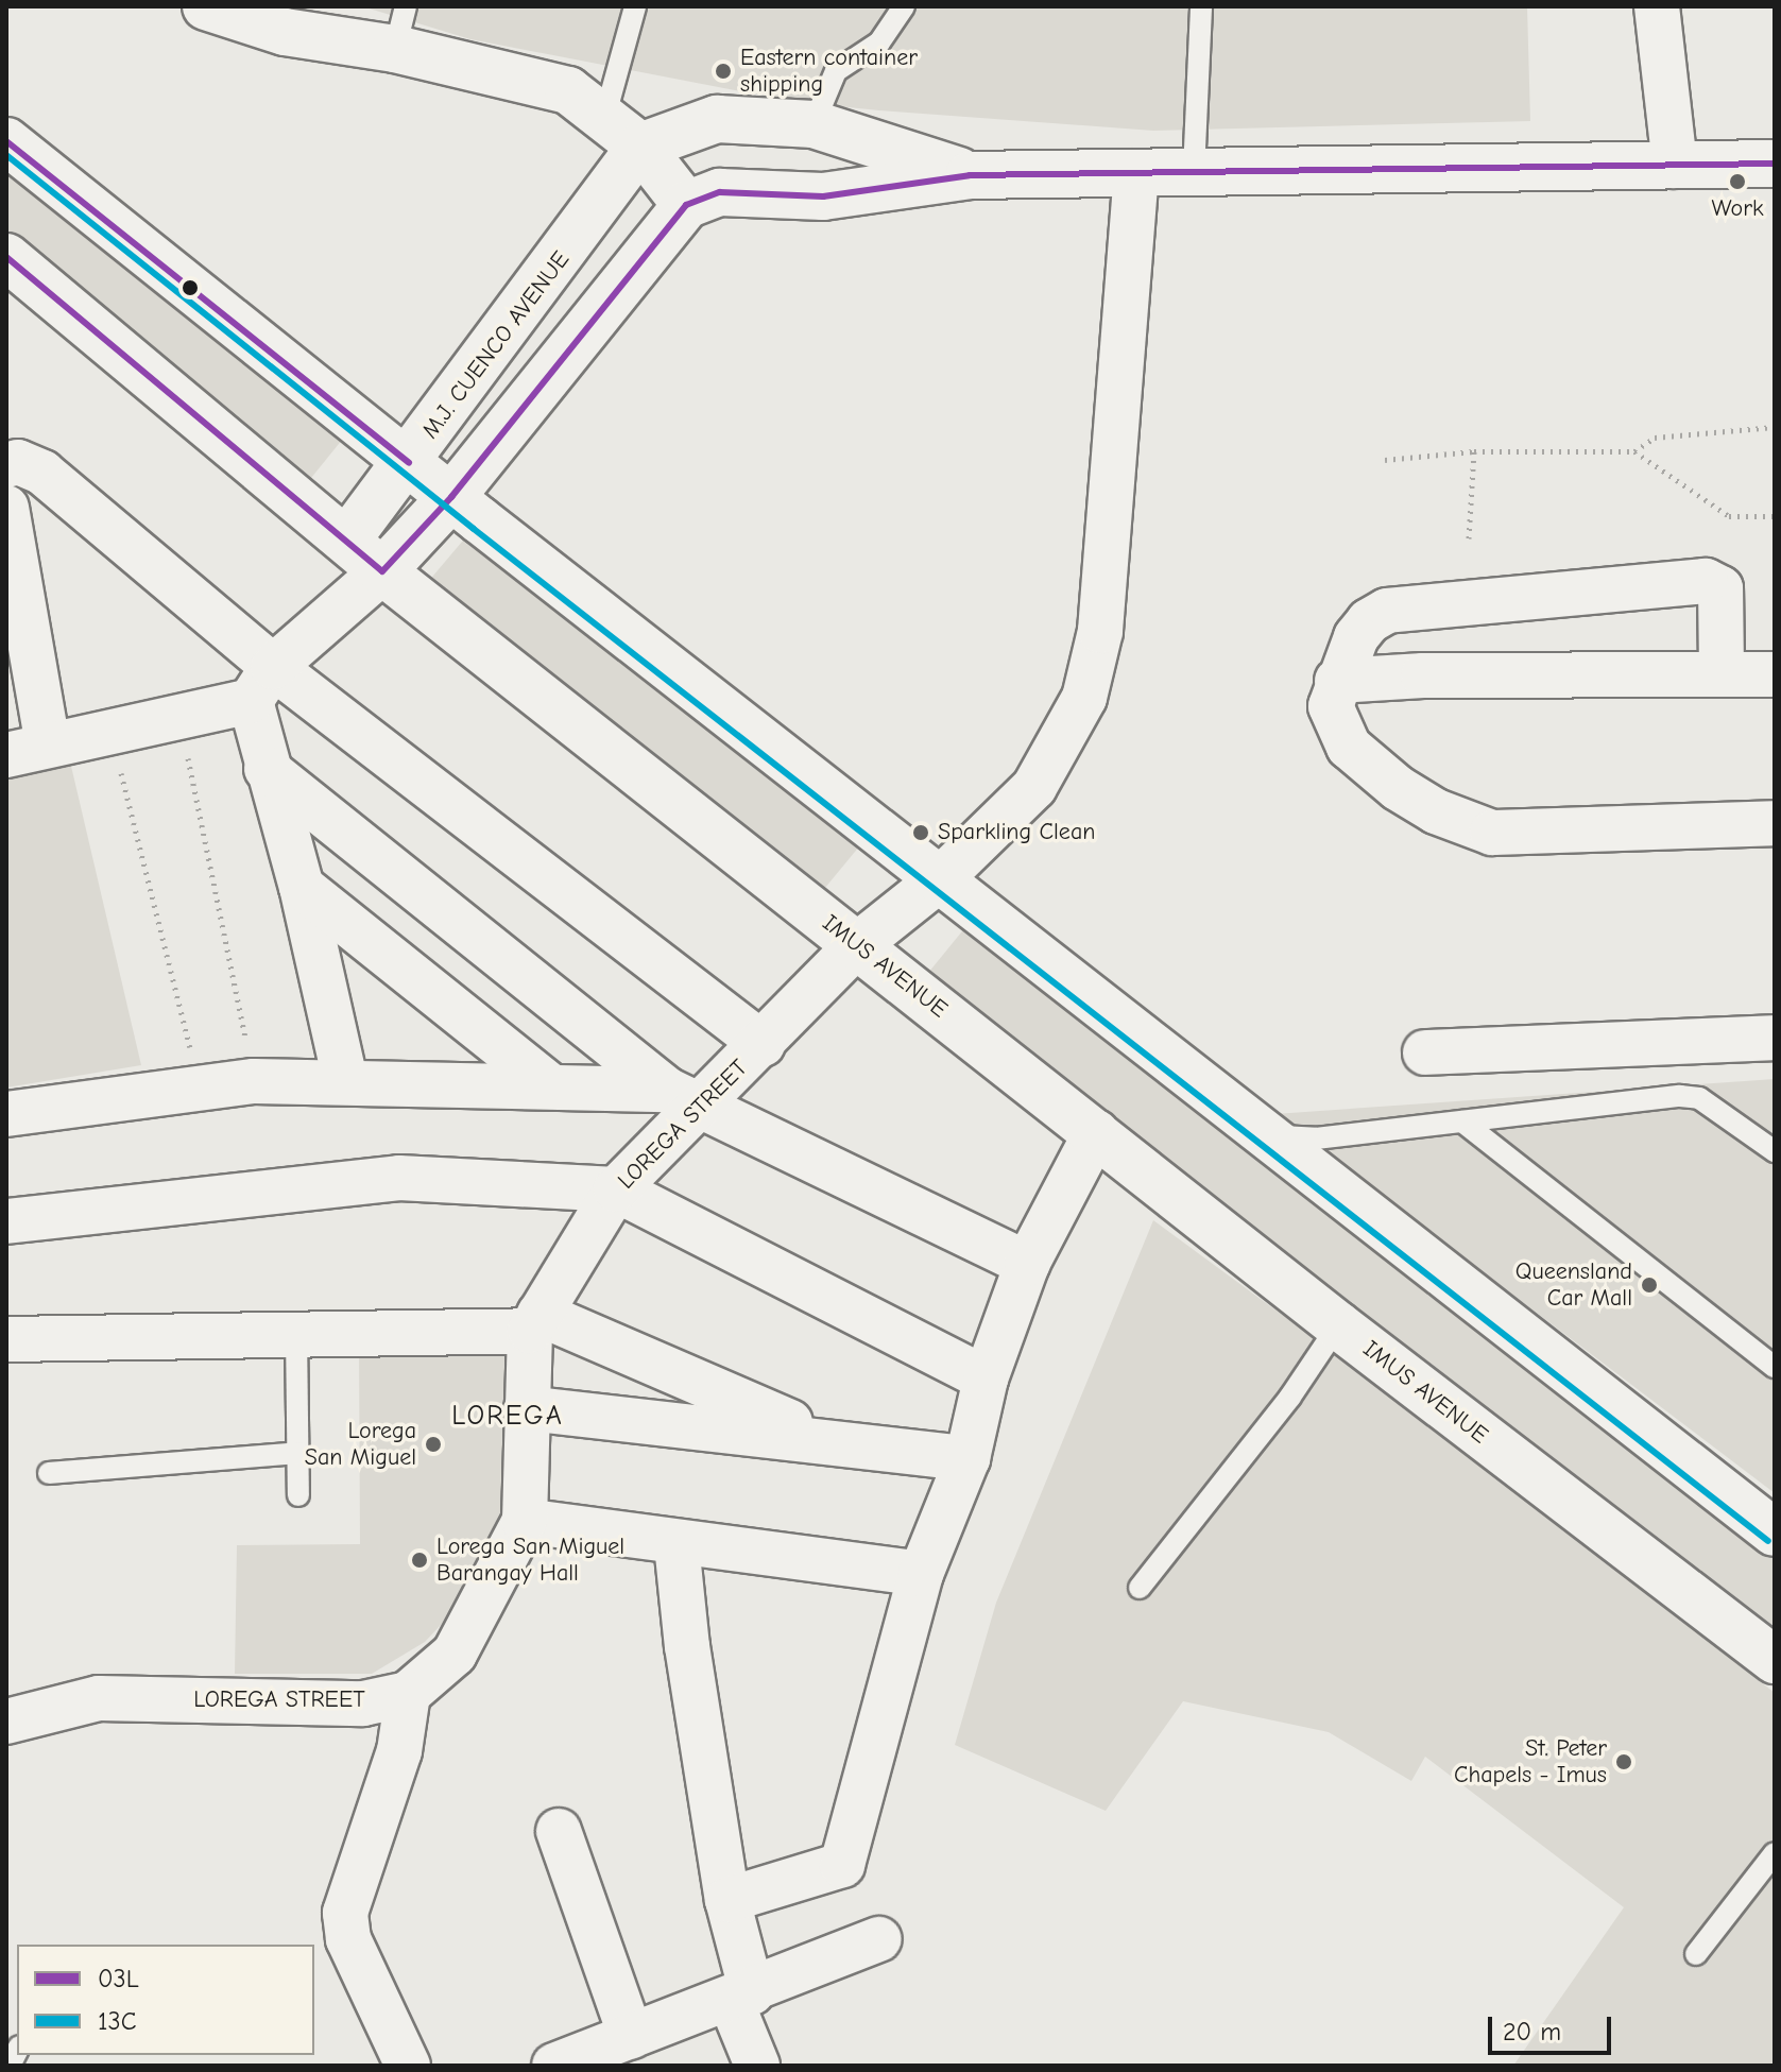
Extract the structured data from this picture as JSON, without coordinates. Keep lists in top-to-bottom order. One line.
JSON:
{"streets":{"main road":["M.J. CUENCO AVENUE","IMUS AVENUE"],"street":["LOREGA STREET"]},"crossings":[["M.J. CUENCO AVENUE","IMUS AVENUE"],["IMUS AVENUE","LOREGA STREET"]],"districts":["LOREGA"],"places":["Eastern container shipping","Work","Sparkling Clean","Queensland Car Mall","Lorega San Miguel","Lorega San Miguel Barangay Hall","St. Peter Chapels - Imus"],"lines":["transit line 03L","transit line 13C"],"legend":["03L","13C"],"scale_bar":"20 m"}
